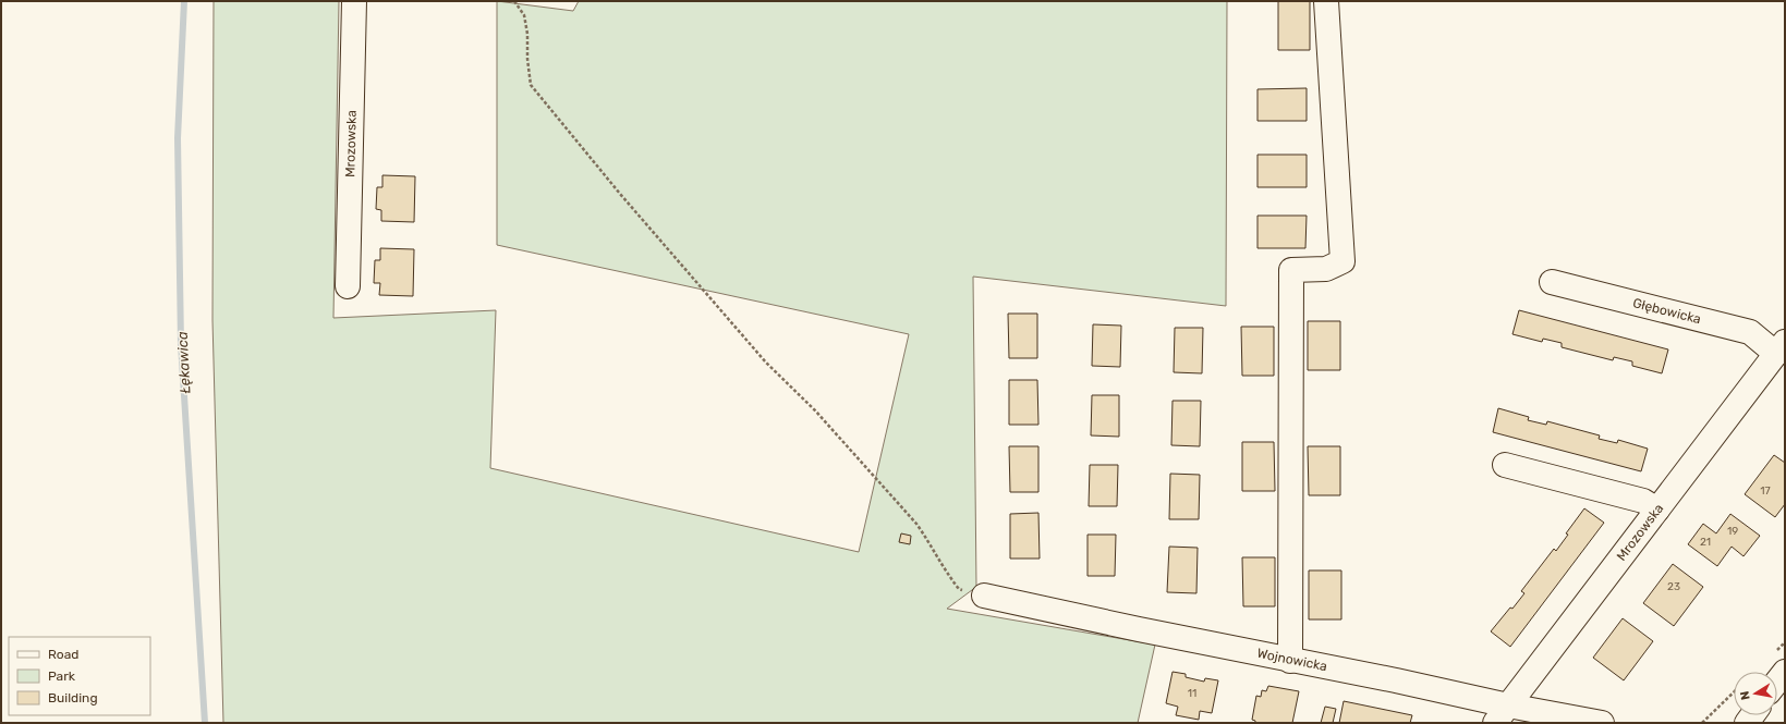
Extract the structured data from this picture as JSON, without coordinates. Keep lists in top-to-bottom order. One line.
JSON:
{"streets":{"street":["Mrozowska","Głębowicka","Wojnowicka"]},"crossings":[["Mrozowska","Głębowicka"],["Mrozowska","Wojnowicka"]],"water":["Łękawica"],"house_numbers":["17","19","21","23","11"],"legend":["Road","Park","Building"],"north":"left"}
